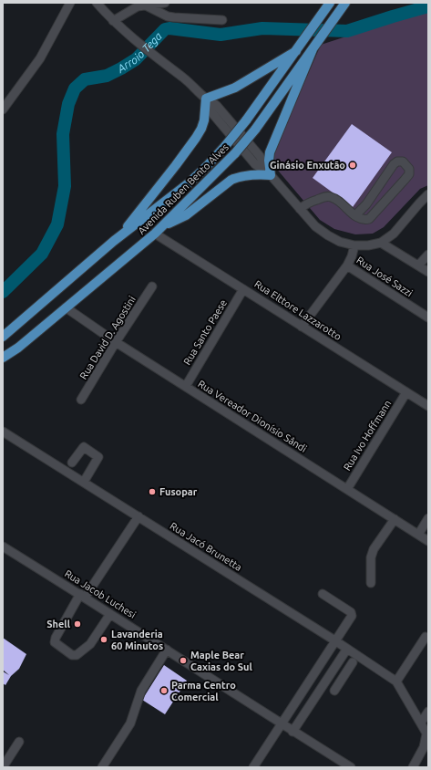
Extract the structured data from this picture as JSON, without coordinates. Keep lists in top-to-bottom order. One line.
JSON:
{"streets":{"main road":["Avenida Ruben Bento Alves"],"street":["Rua José Sazzi","Rua Elttore Lazzarotto","Rua Santo Paese","Rua David D. Agostini","Rua Vereador Dionísio Sândi","Rua Ivo Hoffmann","Rua Jacó Brunetta","Rua Jacob Luchesi"]},"crossings":[["Avenida Ruben Bento Alves","Rua Elttore Lazzarotto"],["Avenida Ruben Bento Alves","Rua Vereador Dionísio Sândi"],["Rua Elttore Lazzarotto","Rua Santo Paese"],["Rua Elttore Lazzarotto","Rua Ivo Hoffmann"],["Rua Santo Paese","Rua Vereador Dionísio Sândi"],["Rua David D. Agostini","Rua Vereador Dionísio Sândi"],["Rua Vereador Dionísio Sândi","Rua Ivo Hoffmann"]],"water":["Arroio Tega"],"places":["Ginásio Enxutão","Fusopar","Shell","Lavanderia 60 Minutos","Maple Bear Caxias do Sul","Parma Centro Comercial"]}
